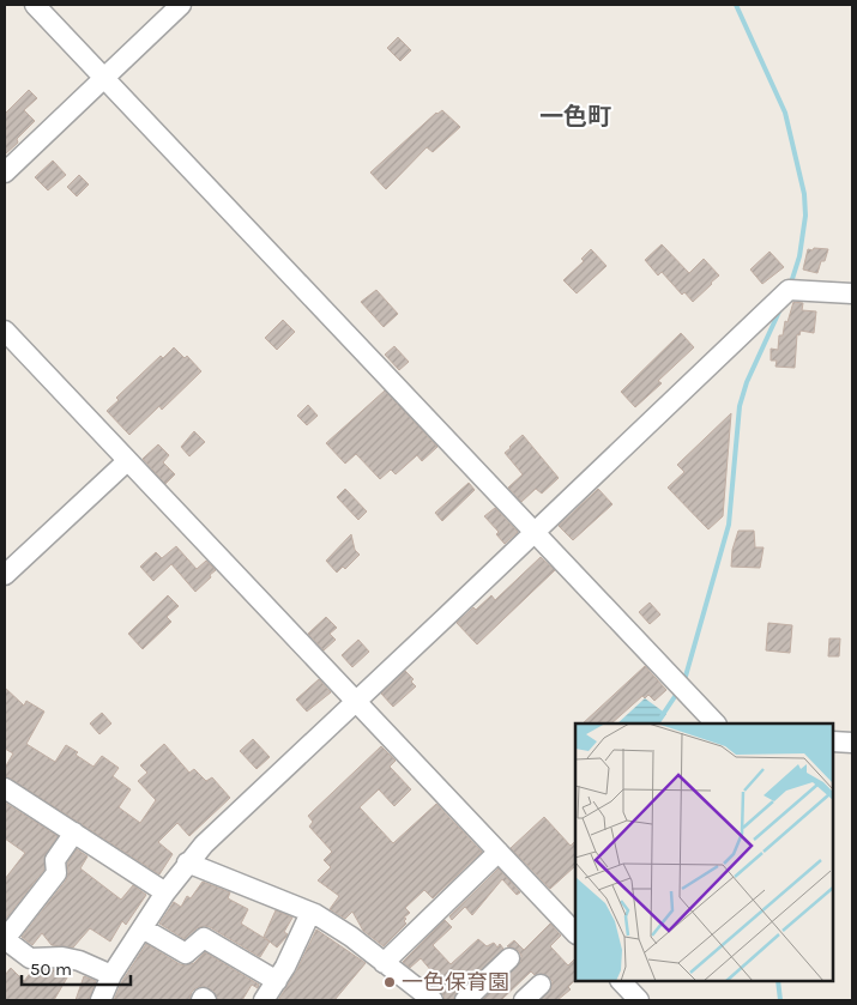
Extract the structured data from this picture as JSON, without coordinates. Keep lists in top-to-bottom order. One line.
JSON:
{"districts":["一色町"],"places":["一色保育園"],"scale_bar":"50 m"}
